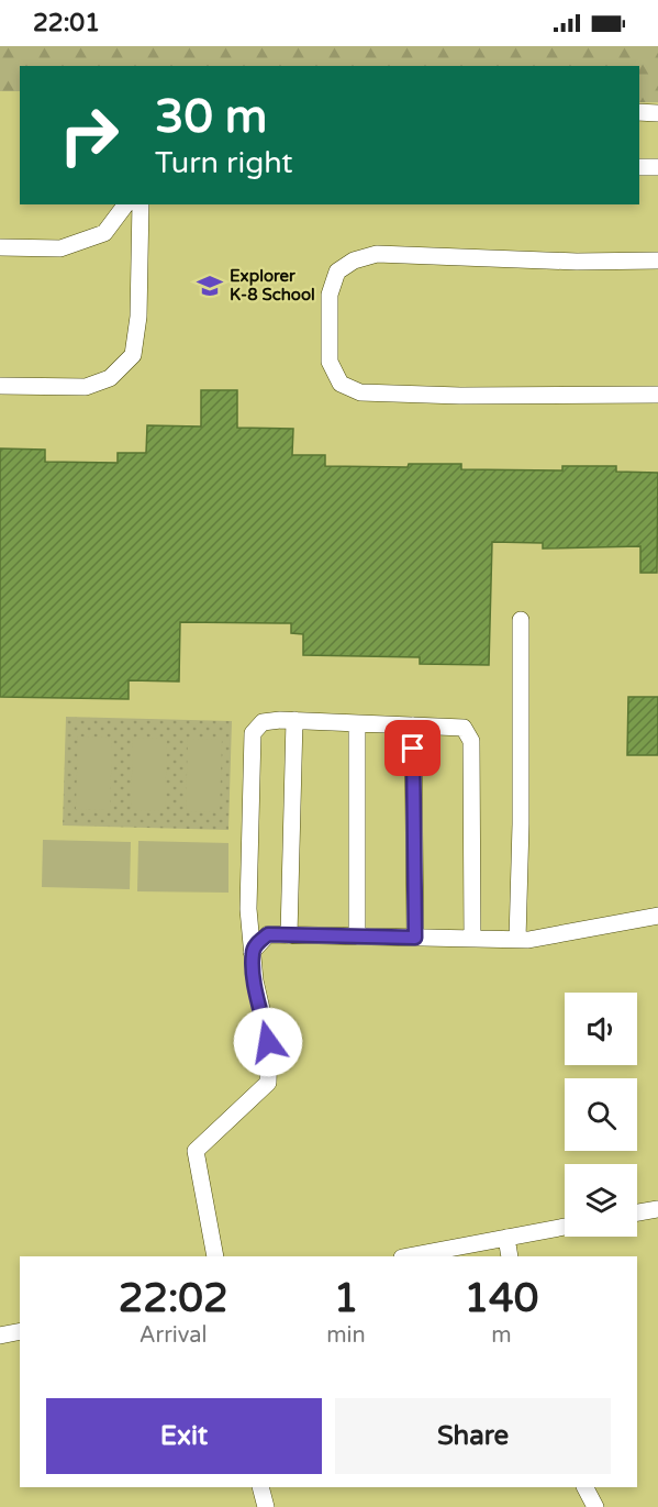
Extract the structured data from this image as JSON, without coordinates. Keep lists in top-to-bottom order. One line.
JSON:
{"places":{"school or university":["Explorer K-8 School"]},"page":{"status":"22:01","turn":["30 m","Turn right"],"eta":["22:02","Arrival","1","min","140","m"],"buttons":["Exit","Share"]}}
